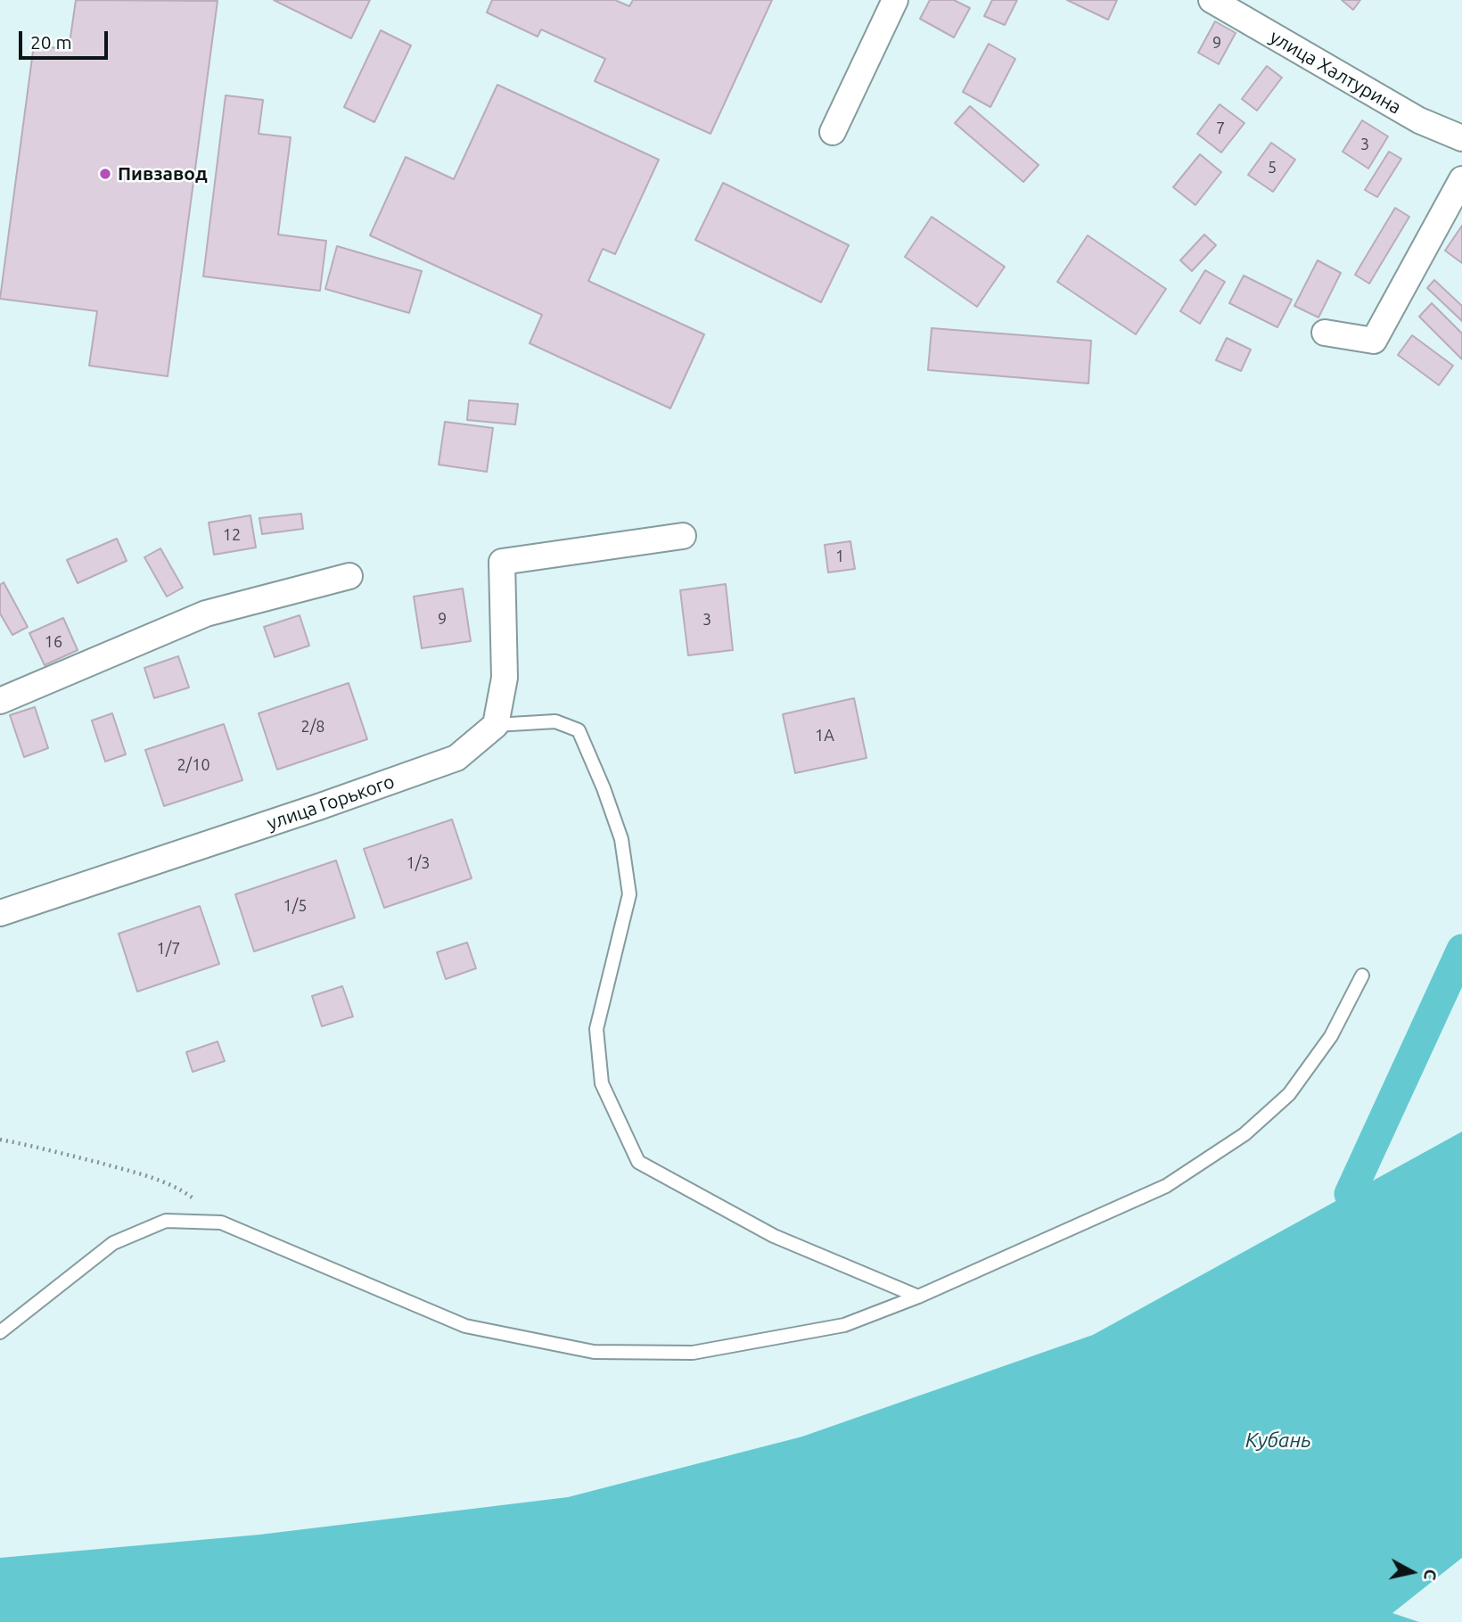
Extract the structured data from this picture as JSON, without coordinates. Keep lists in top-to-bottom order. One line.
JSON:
{"streets":{"street":["улица Халтурина","улица Горького"]},"water":["Кубань"],"places":["Пивзавод"],"house_numbers":["9","7","3","5","12","1","9","3","16","2/8","1А","2/10","1/3","1/5","1/7"],"scale_bar":"20 m","north":"right"}
